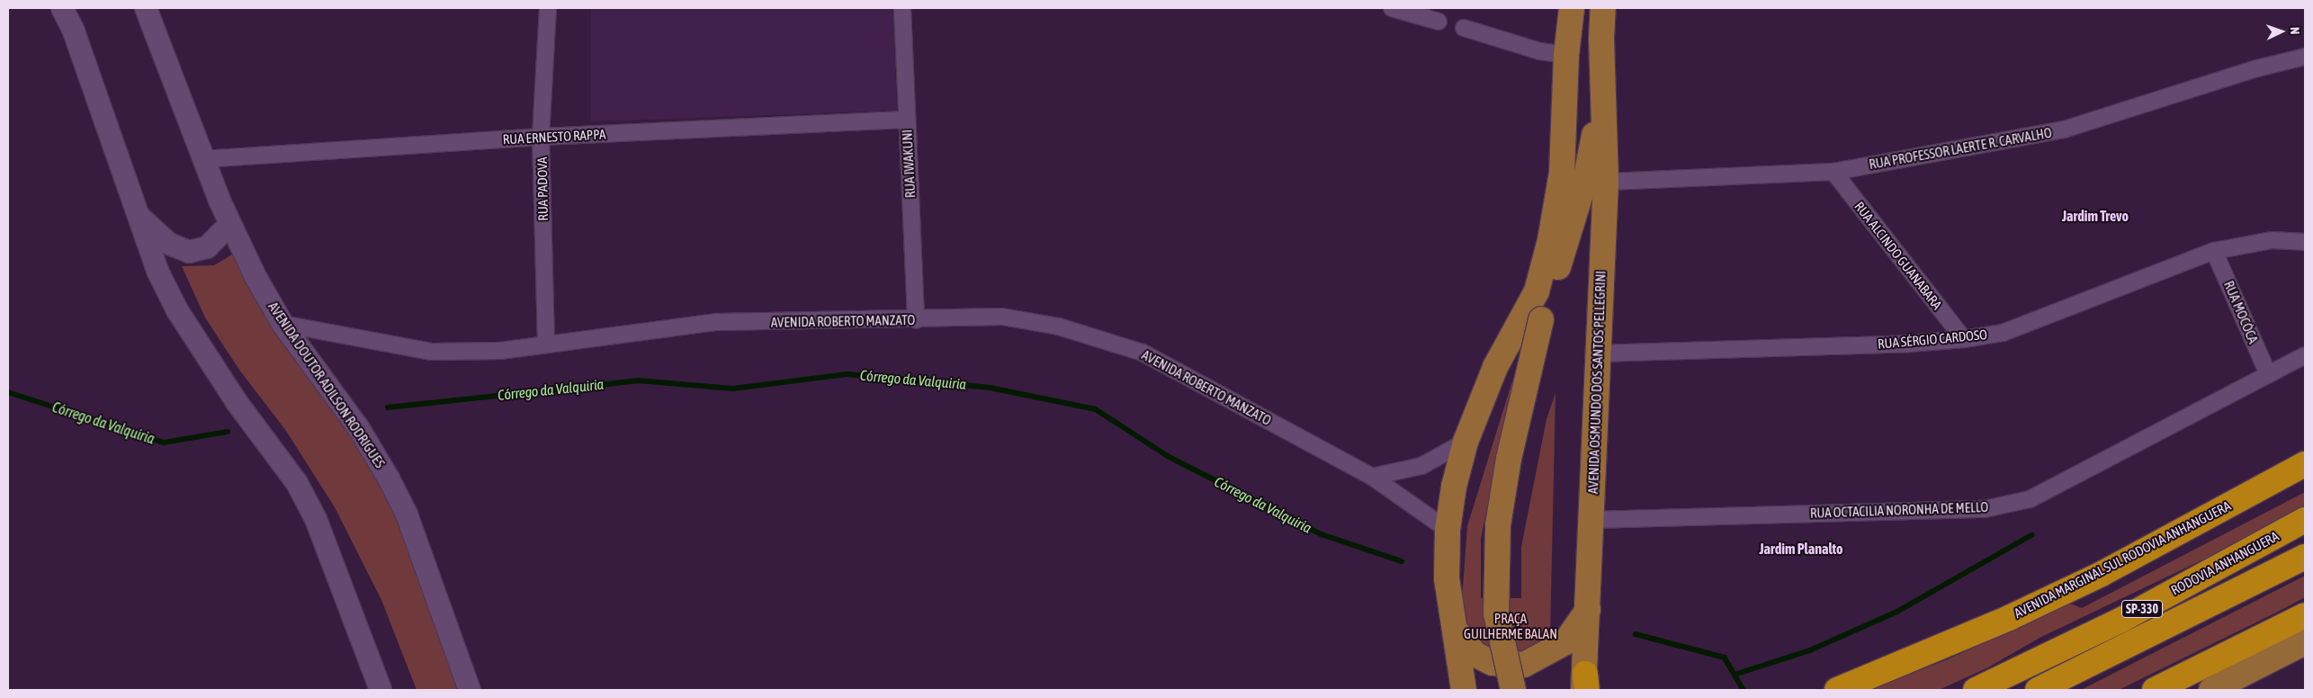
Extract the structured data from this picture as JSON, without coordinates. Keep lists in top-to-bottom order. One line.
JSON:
{"streets":{"highway":["AVENIDA MARGINAL SUL RODOVIA ANHANGUERA","RODOVIA ANHANGUERA","SP-330"],"main road":["AVENIDA OSMUNDO DOS SANTOS PELLEGRINI"],"street":["RUA ERNESTO RAPPA","RUA PROFESSOR LAERTE R. CARVALHO","RUA IWAKUNI","RUA PADOVA","RUA ALCINDO GUANABARA","RUA MOCÓCA","AVENIDA ROBERTO MANZATO","RUA SÉRGIO CARDOSO","AVENIDA DOUTOR ADILSON RODRIGUES","RUA OCTACILIA NORONHA DE MELLO"]},"crossings":[["RUA ERNESTO RAPPA","RUA IWAKUNI"],["RUA ERNESTO RAPPA","RUA PADOVA"],["RUA ERNESTO RAPPA","AVENIDA DOUTOR ADILSON RODRIGUES"],["RUA PROFESSOR LAERTE R. CARVALHO","RUA ALCINDO GUANABARA"],["RUA PROFESSOR LAERTE R. CARVALHO","AVENIDA OSMUNDO DOS SANTOS PELLEGRINI"],["RUA IWAKUNI","AVENIDA ROBERTO MANZATO"],["RUA PADOVA","AVENIDA ROBERTO MANZATO"],["RUA ALCINDO GUANABARA","RUA SÉRGIO CARDOSO"],["RUA MOCÓCA","RUA SÉRGIO CARDOSO"],["RUA MOCÓCA","RUA OCTACILIA NORONHA DE MELLO"],["AVENIDA ROBERTO MANZATO","AVENIDA DOUTOR ADILSON RODRIGUES"],["RUA SÉRGIO CARDOSO","AVENIDA OSMUNDO DOS SANTOS PELLEGRINI"],["AVENIDA OSMUNDO DOS SANTOS PELLEGRINI","RUA OCTACILIA NORONHA DE MELLO"]],"districts":["Jardim Trevo","Jardim Planalto"],"water":["Córrego da Valquiria"],"parks":["PRAÇA GUILHERME BALAN"],"north":"right"}
